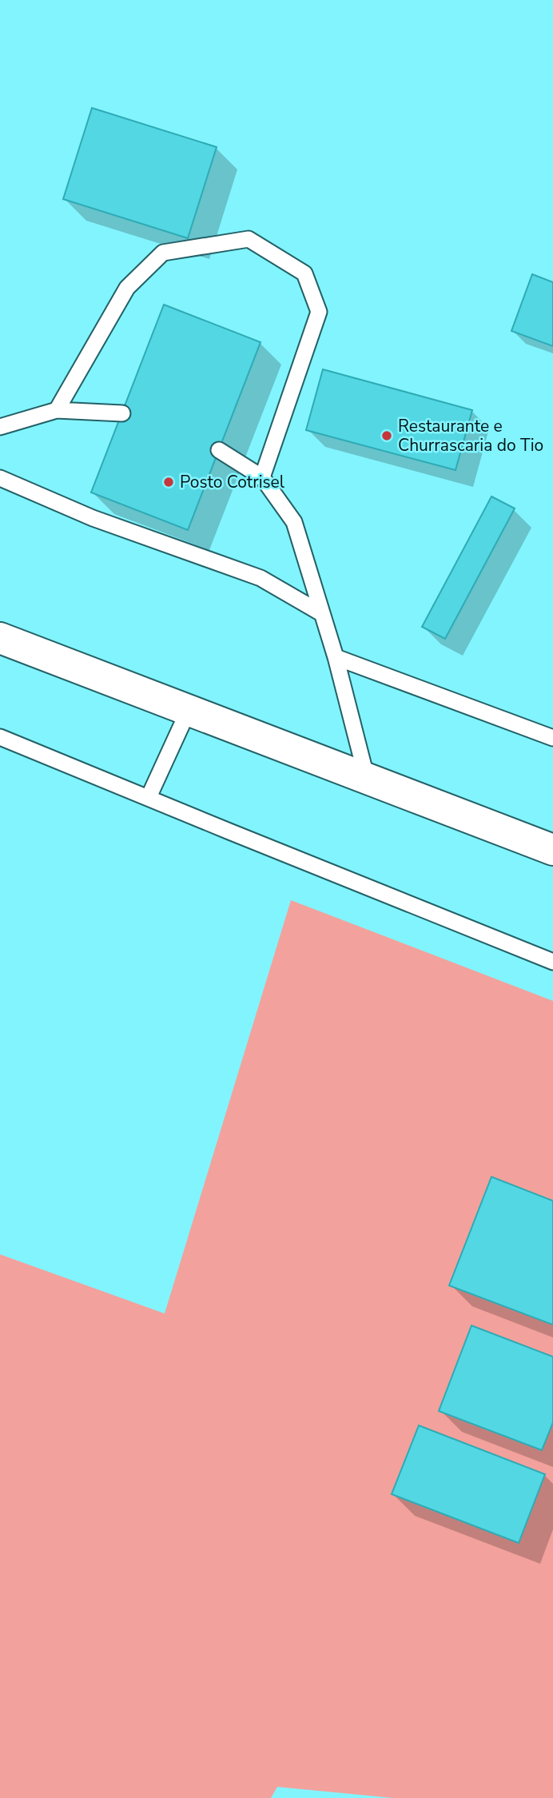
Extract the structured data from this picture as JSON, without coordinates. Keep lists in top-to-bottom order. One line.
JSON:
{"places":["Restaurante e Churrascaria do Tio","Posto Cotrisel"]}
